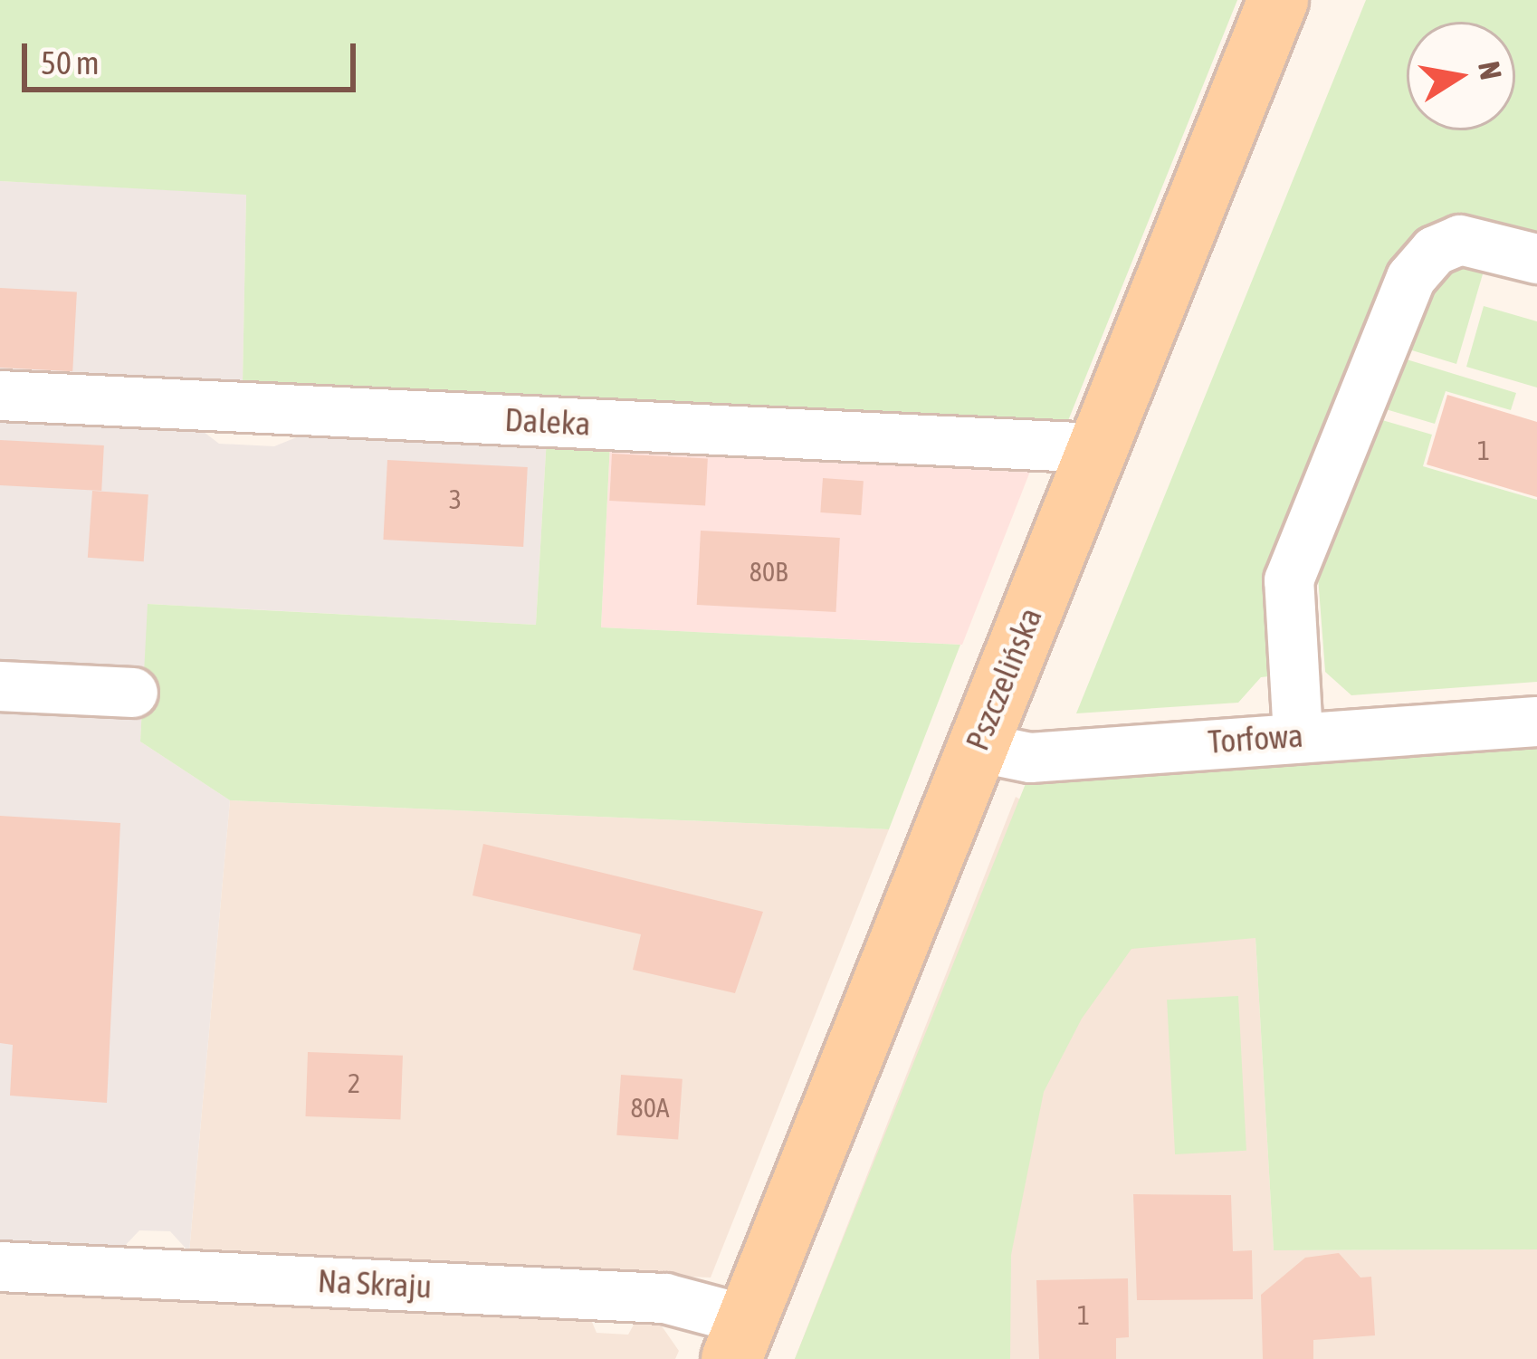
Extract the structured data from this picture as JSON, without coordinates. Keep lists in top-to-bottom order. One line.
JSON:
{"streets":{"main road":["Pszczelińska"],"street":["Daleka","Torfowa","Na Skraju"]},"crossings":[["Daleka","Pszczelińska"],["Pszczelińska","Torfowa"],["Pszczelińska","Na Skraju"]],"house_numbers":["1","3","80B","2","80A","1"],"scale_bar":"50 m","north":"right"}
